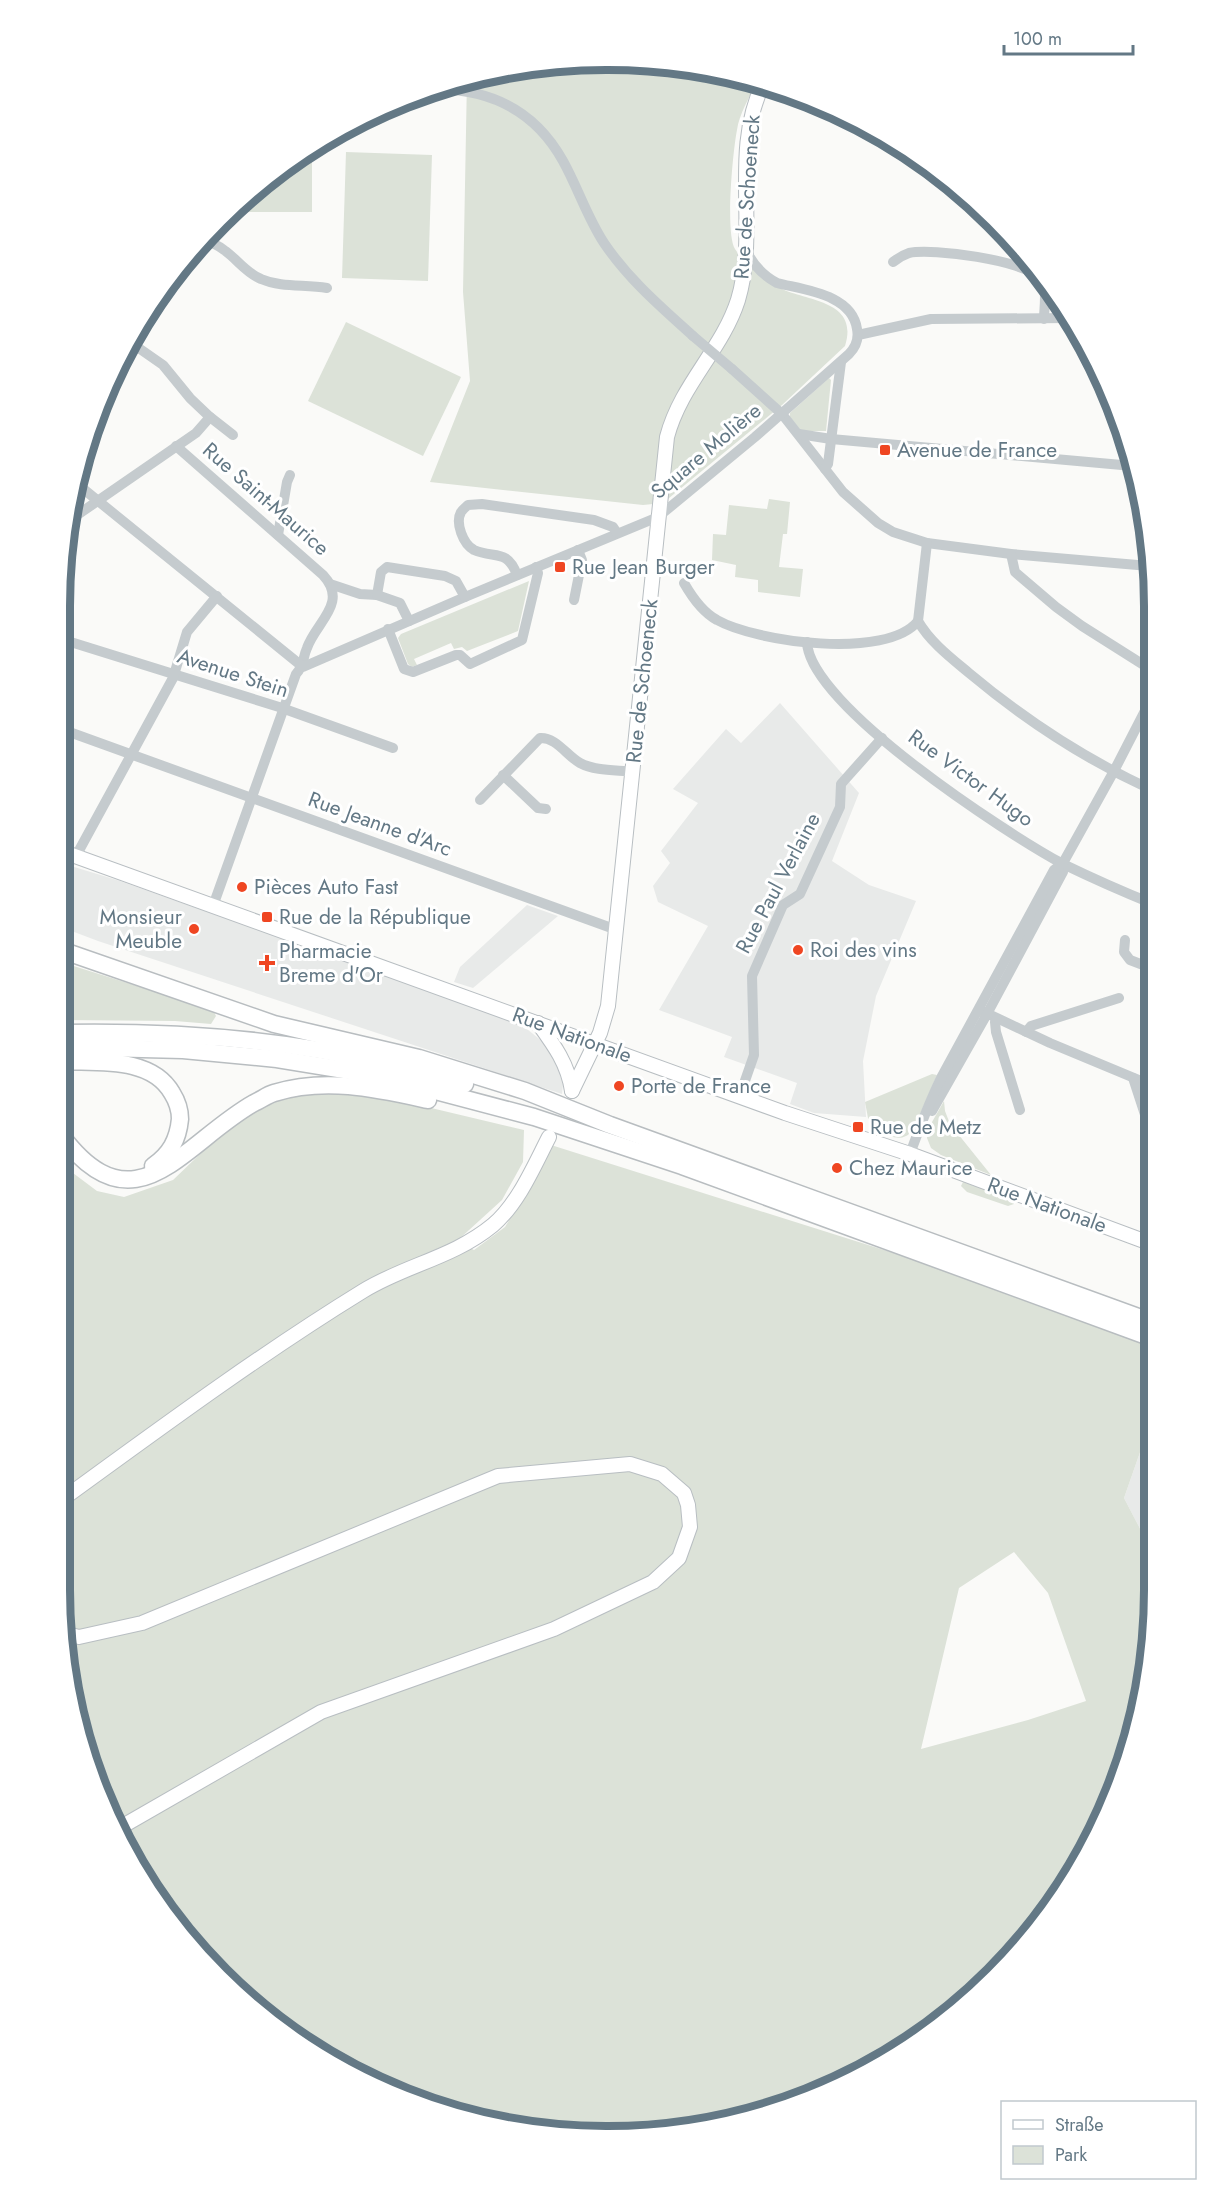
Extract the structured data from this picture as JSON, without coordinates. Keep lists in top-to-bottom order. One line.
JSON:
{"streets":{"main road":["Rue de Schoeneck","Rue Nationale"],"street":["Square Molière","Rue Saint-Maurice","Avenue Stein","Rue Victor Hugo","Rue Jeanne d'Arc","Rue Paul Verlaine"]},"crossings":[["Rue de Schoeneck","Square Molière"],["Rue de Schoeneck","Rue Jeanne d'Arc"],["Rue de Schoeneck","Rue Nationale"],["Rue Victor Hugo","Rue Paul Verlaine"],["Rue Paul Verlaine","Rue Nationale"]],"places":{"transit":["Avenue de France","Rue Jean Burger","Rue de la République","Rue de Metz"],"other":["Pièces Auto Fast","Monsieur Meuble","Roi des vins","Porte de France","Chez Maurice"],"health":["Pharmacie Breme d'Or"]},"legend":["Straße","Park"],"scale_bar":"100 m"}
